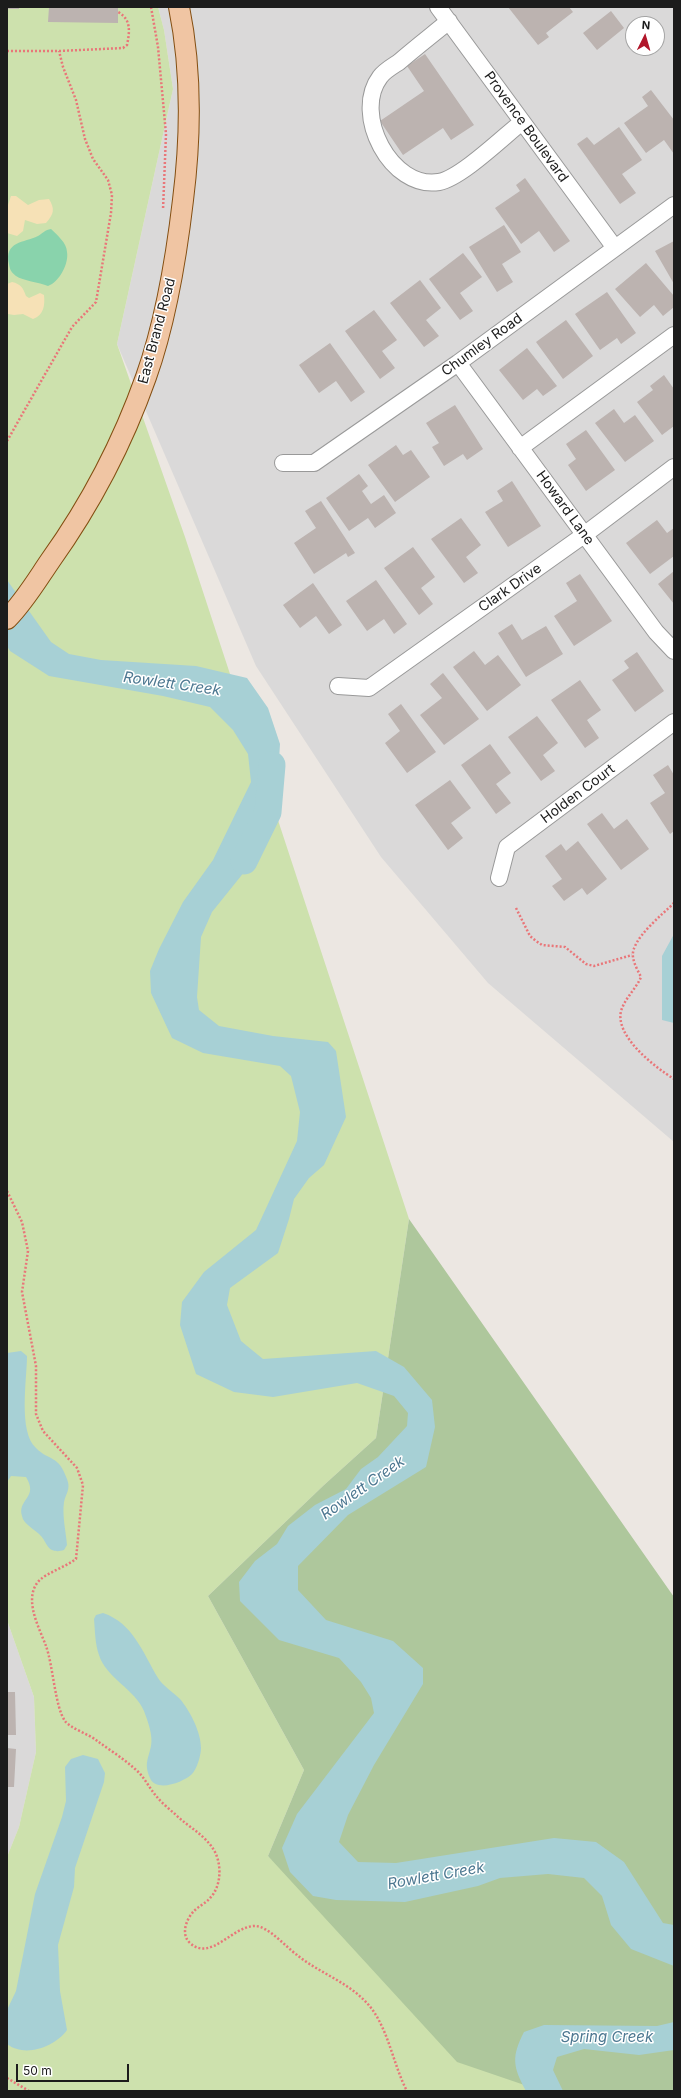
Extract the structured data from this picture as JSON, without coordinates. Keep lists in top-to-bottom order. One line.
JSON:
{"streets":{"main road":["East Brand Road"],"street":["Provence Boulevard","Chumley Road","Howard Lane","Clark Drive","Holden Court"]},"crossings":[["Provence Boulevard","Chumley Road"],["Chumley Road","Howard Lane"],["Howard Lane","Clark Drive"]],"water":["Rowlett Creek","Spring Creek"],"scale_bar":"50 m","north":"top"}
